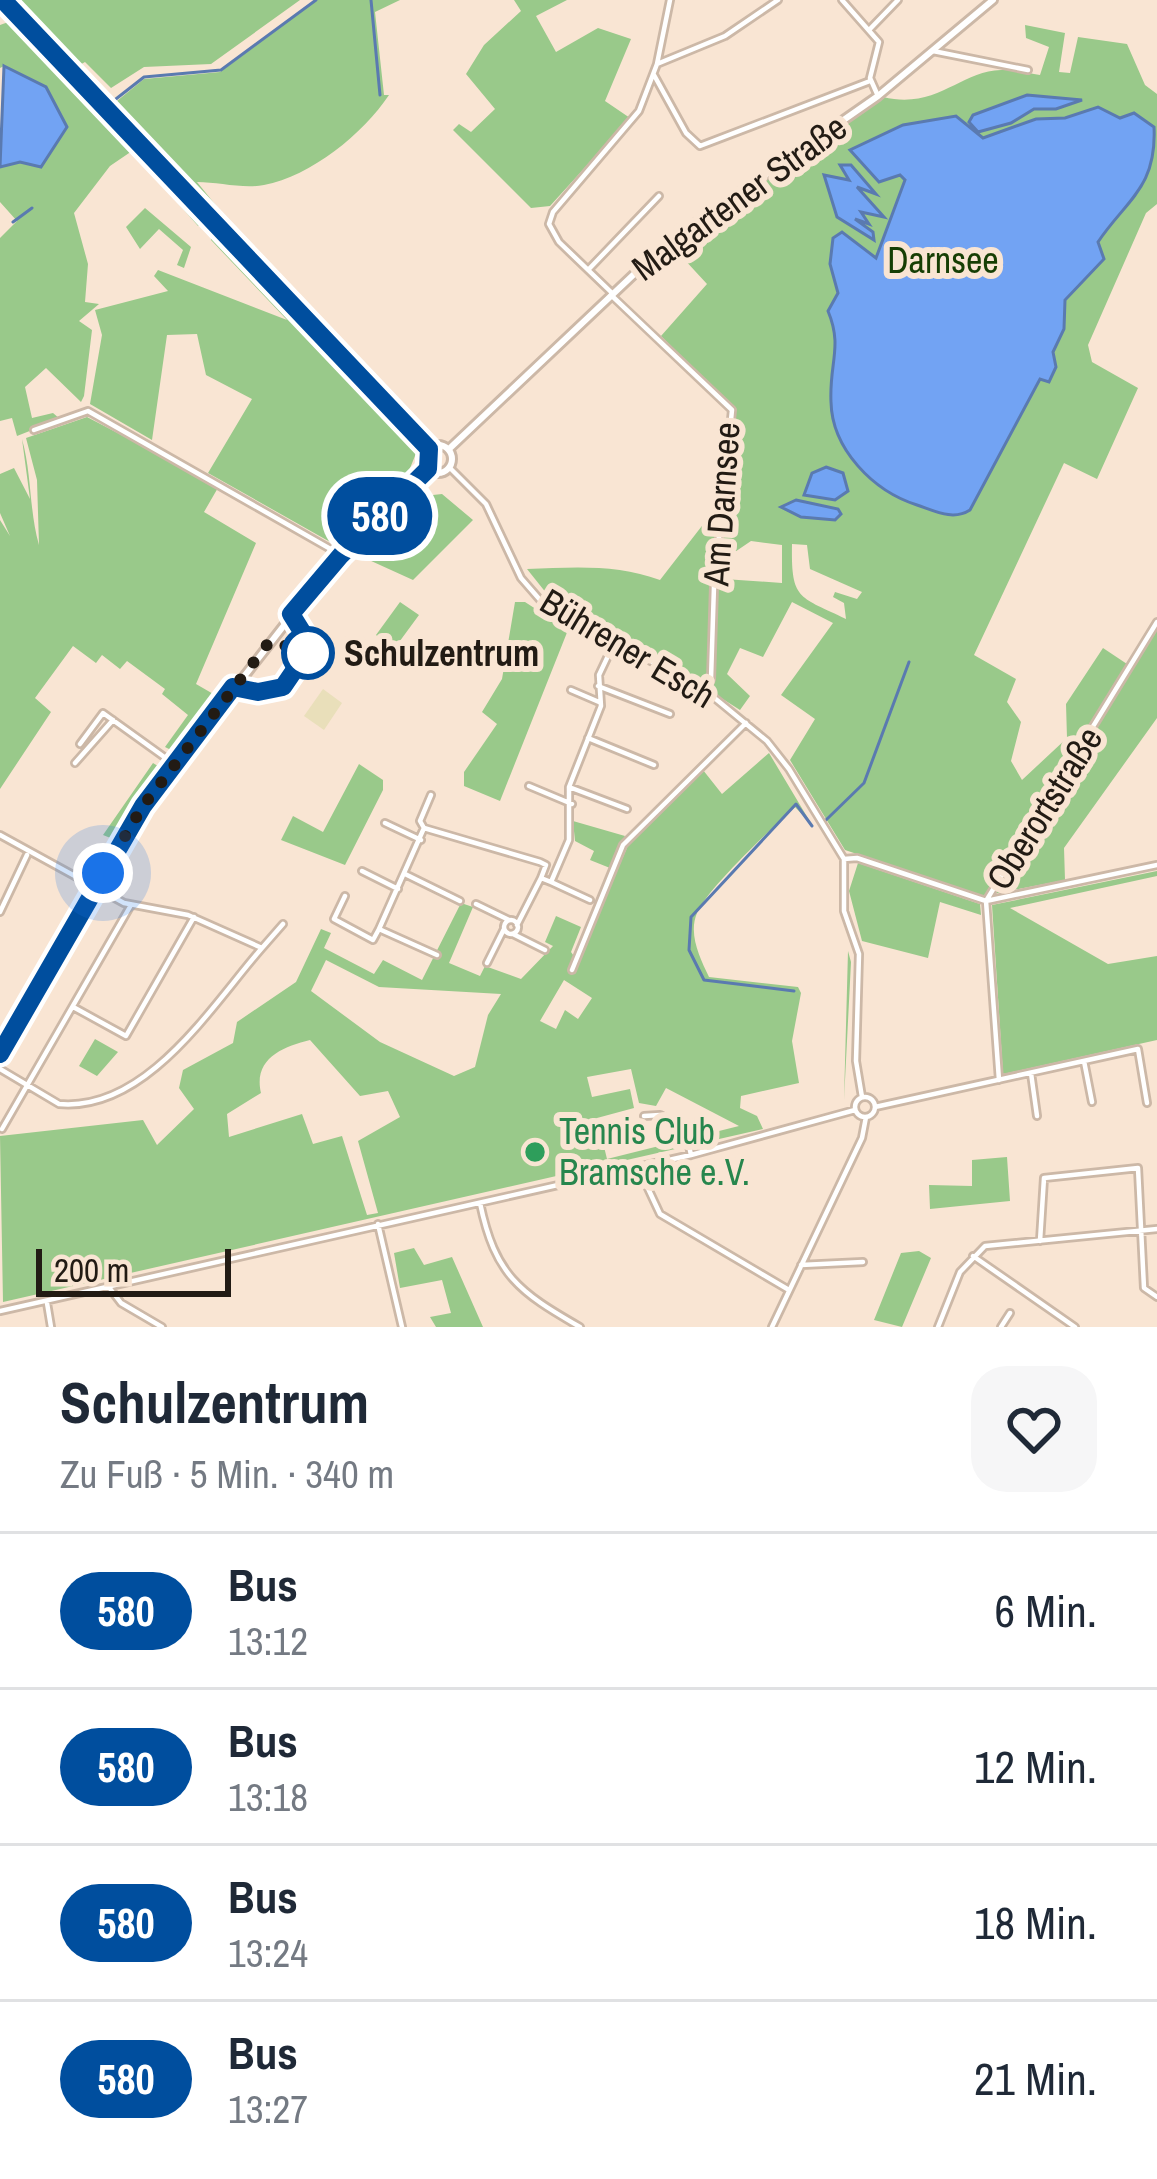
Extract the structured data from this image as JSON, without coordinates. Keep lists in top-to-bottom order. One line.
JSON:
{"streets":{"street":["Malgartener Straße","Am Darnsee","Bührener Esch","Oberortstraße"]},"crossings":[["Malgartener Straße","Am Darnsee"],["Am Darnsee","Bührener Esch"]],"parks":["Darnsee"],"places":["Schulzentrum","Tennis Club Bramsche e.V."],"lines":["bus line 580"],"scale_bar":"200 m","page":{"on_map":"580","scale":"200 m","heading":["Schulzentrum","Zu Fuß · 5 Min. · 340 m"],"list":[{"mark":"580","name":"Bus","note":"13:12","value":"6 Min."},{"mark":"580","name":"Bus","note":"13:18","value":"12 Min."},{"mark":"580","name":"Bus","note":"13:24","value":"18 Min."},{"mark":"580","name":"Bus","note":"13:27","value":"21 Min."}]}}
